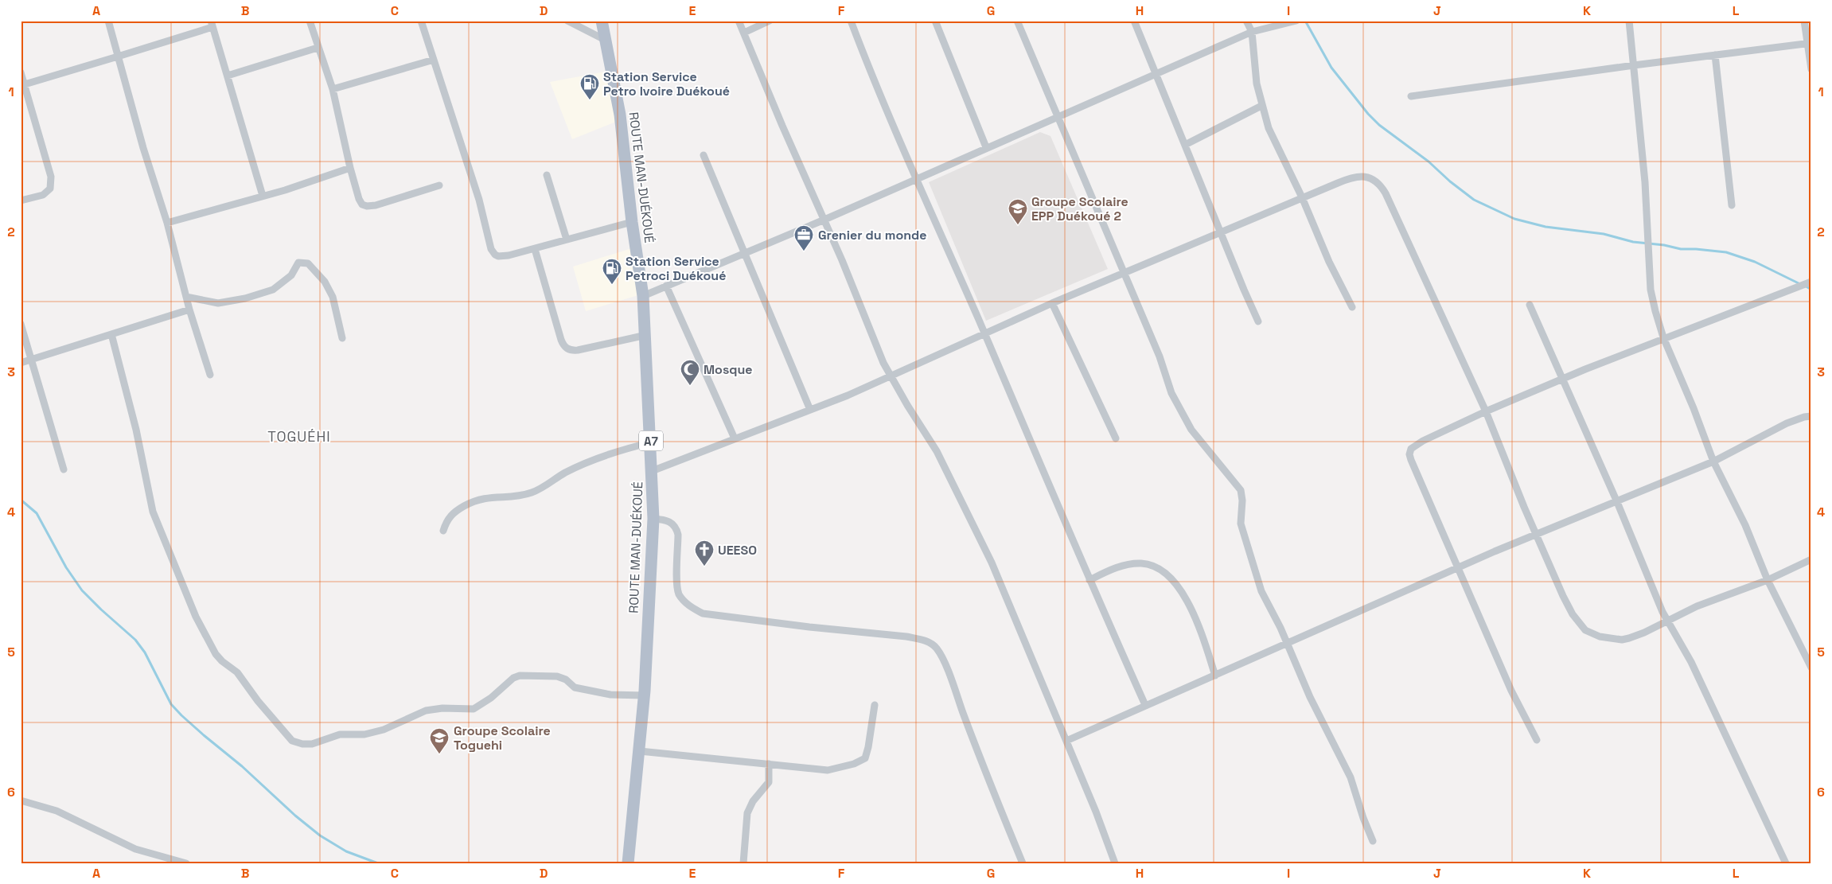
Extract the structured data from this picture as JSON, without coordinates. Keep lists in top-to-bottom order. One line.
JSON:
{"streets":{"main road":["ROUTE MAN-DUÉKOUÉ","A7"]},"districts":["TOGUÉHI"],"places":{"fuel station":["Station Service Petro Ivoire Duékoué","Station Service Petroci Duékoué"],"school or university":["Groupe Scolaire EPP Duékoué 2","Groupe Scolaire Toguehi"],"office":["Grenier du monde"],"mosque":["Mosque"],"church":["UEESO"]},"grid":{"columns":["A","B","C","D","E","F","G","H","I","J","K","L"],"rows":["1","2","3","4","5","6"]}}
